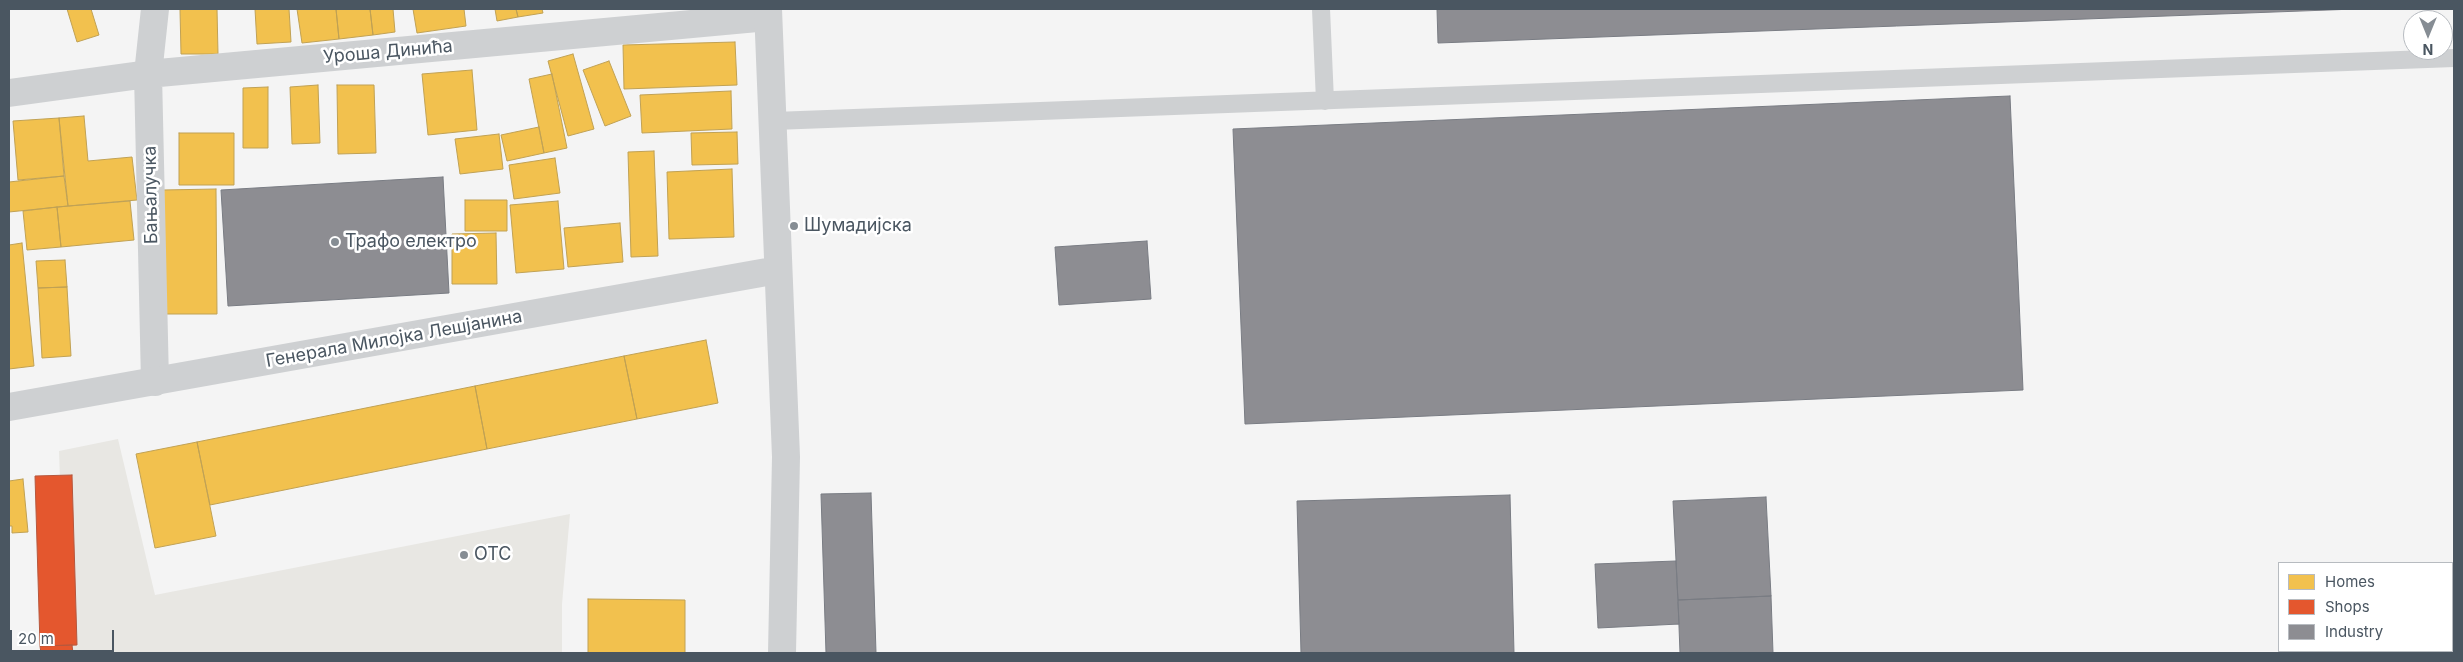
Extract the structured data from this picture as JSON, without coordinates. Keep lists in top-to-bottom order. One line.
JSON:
{"streets":{"street":["Уроша Динића","Бањалучка","Генерала Милојка Лешјанина"]},"crossings":[["Уроша Динића","Бањалучка"],["Бањалучка","Генерала Милојка Лешјанина"]],"places":["Шумадијска","Трафо електро","OTC"],"legend":["Homes","Shops","Industry"],"scale_bar":"20 m","north":"bottom"}
